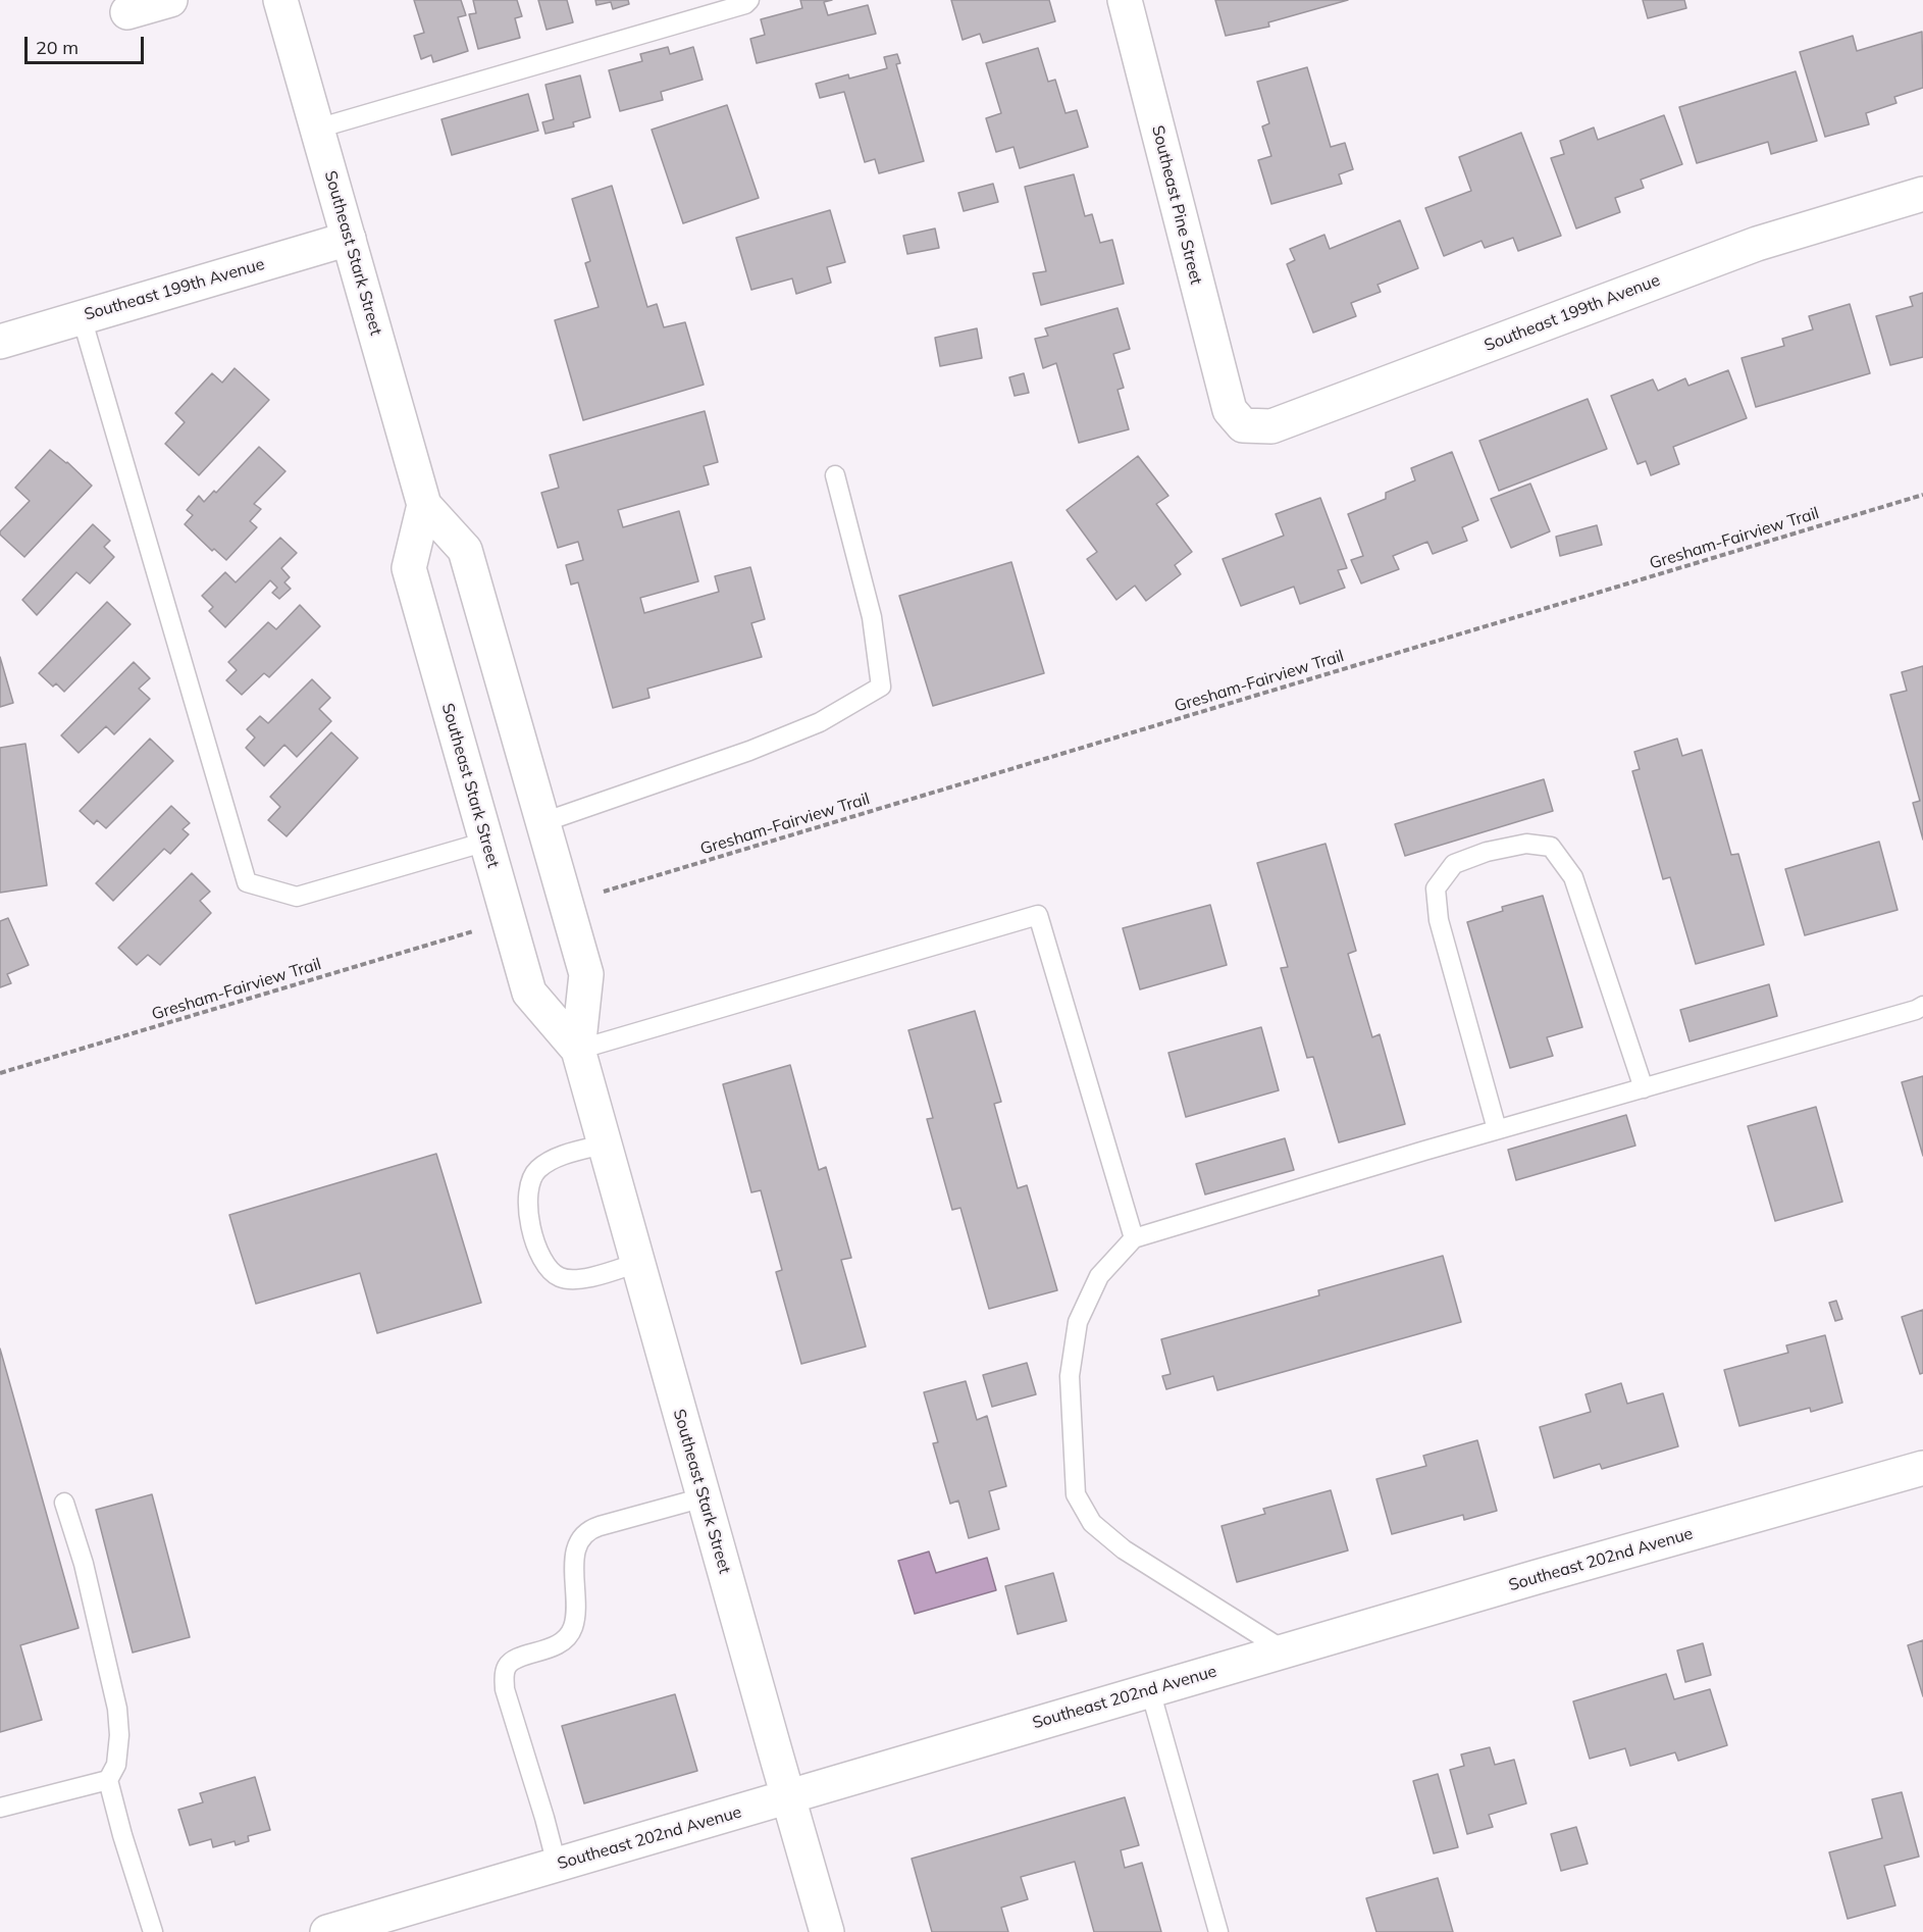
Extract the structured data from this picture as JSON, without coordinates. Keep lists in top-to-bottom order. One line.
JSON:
{"streets":{"main road":["Southeast Pine Street","Southeast Stark Street","Southeast 199th Avenue","Southeast 202nd Avenue"],"path":["Gresham-Fairview Trail"]},"crossings":[["Southeast Pine Street","Southeast 199th Avenue"],["Southeast Stark Street","Southeast 199th Avenue"],["Southeast Stark Street","Southeast 202nd Avenue"]],"scale_bar":"20 m"}
